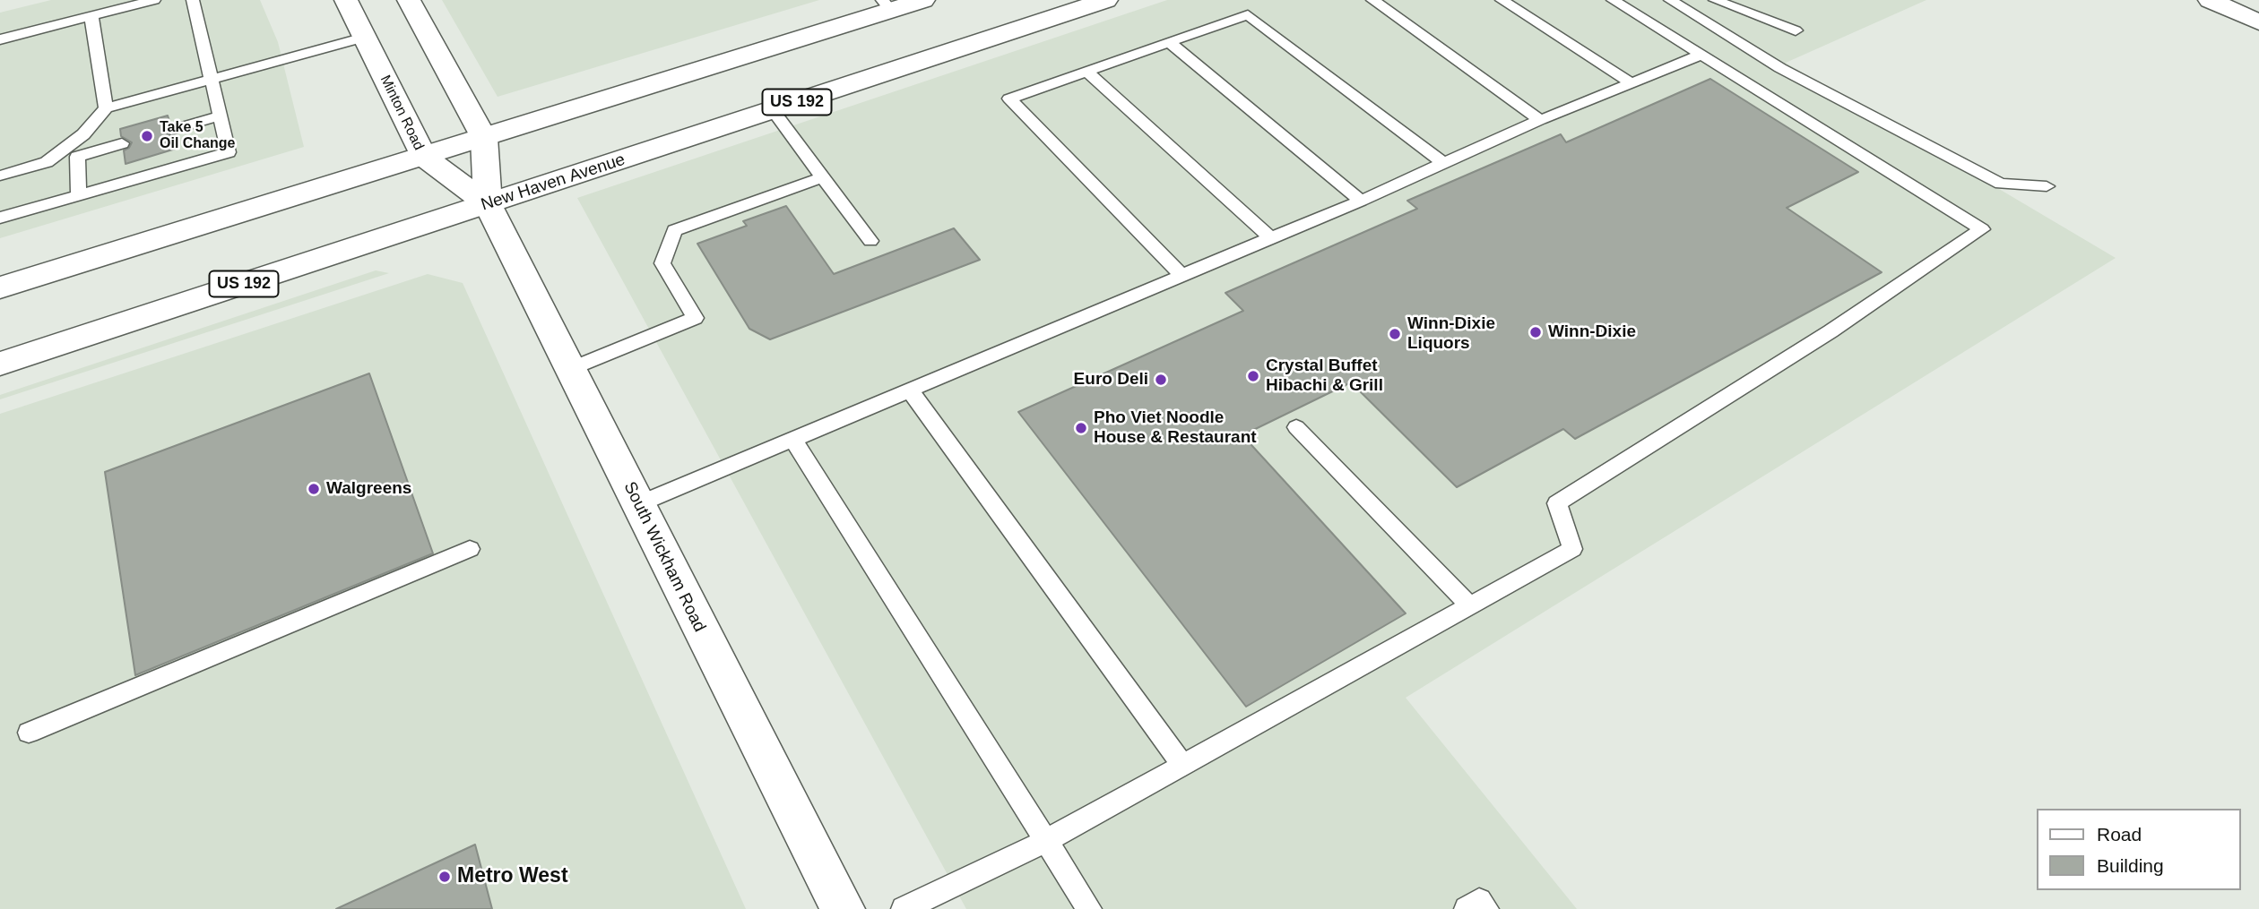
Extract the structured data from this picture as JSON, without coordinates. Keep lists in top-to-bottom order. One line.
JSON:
{"streets":{"main road":["US 192","Minton Road","New Haven Avenue","South Wickham Road"]},"crossings":[["Minton Road","New Haven Avenue"],["Minton Road","South Wickham Road"],["New Haven Avenue","South Wickham Road"]],"places":["Take 5 Oil Change","Winn-Dixie","Winn-Dixie Liquors","Crystal Buffet Hibachi & Grill","Euro Deli","Pho Viet Noodle House & Restaurant","Walgreens","Metro West"],"legend":["Road","Building"]}
